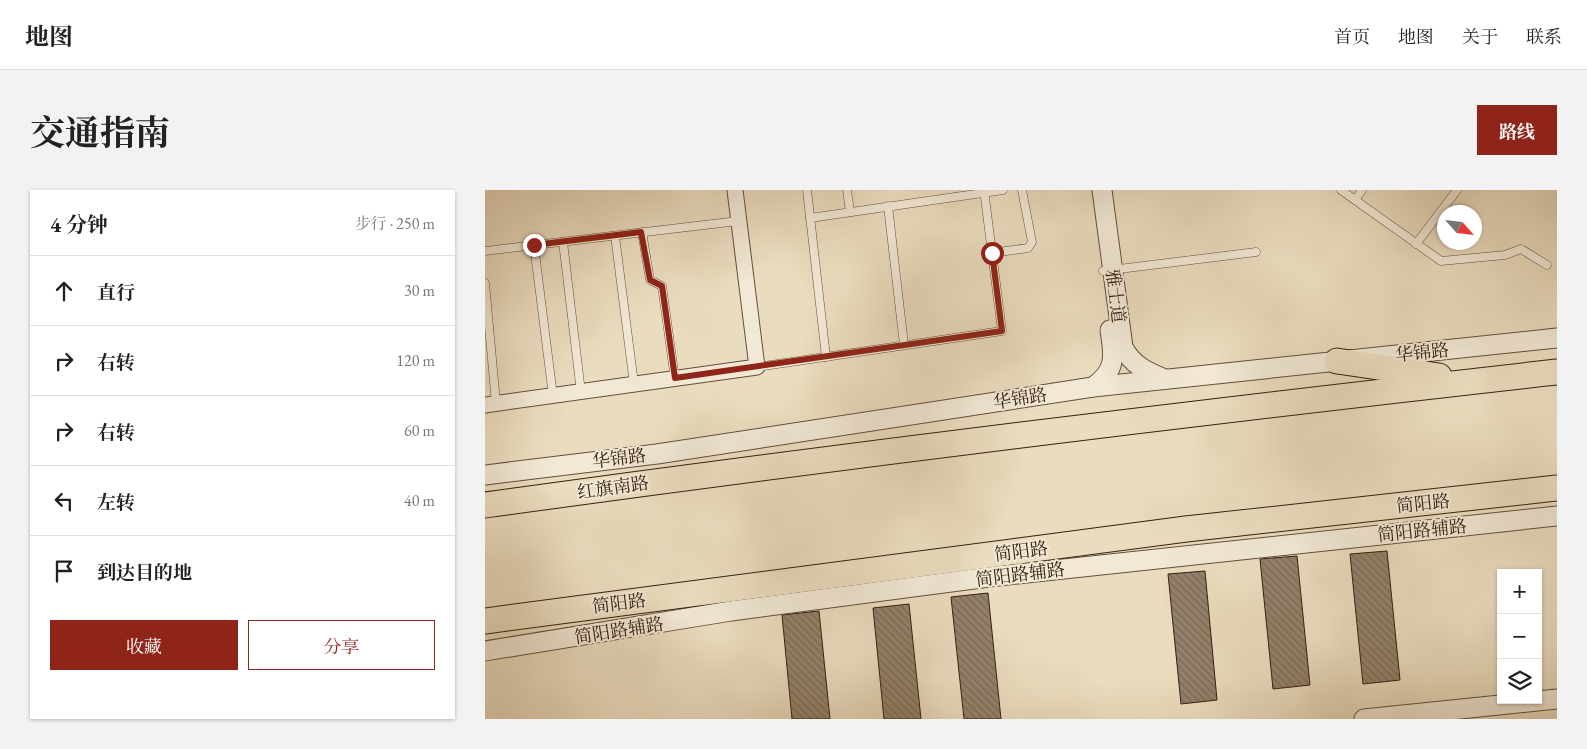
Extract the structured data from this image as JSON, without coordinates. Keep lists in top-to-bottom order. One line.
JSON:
{"streets":{"highway":["红旗南路","简阳路"],"street":["雅士道","华锦路","简阳路辅路"]},"crossings":[["雅士道","华锦路"]],"north":"bottom right","page":{"header":"地图","nav":["首页","地图","关于","联系"],"title":"交通指南","buttons":["路线",["收藏","分享"]],"heading":["4 分钟","步行 · 250 m"],"list":[["直行","30 m"],["右转","120 m"],["右转","60 m"],["左转","40 m"],"到达目的地"],"map_buttons":["+","−"]}}
